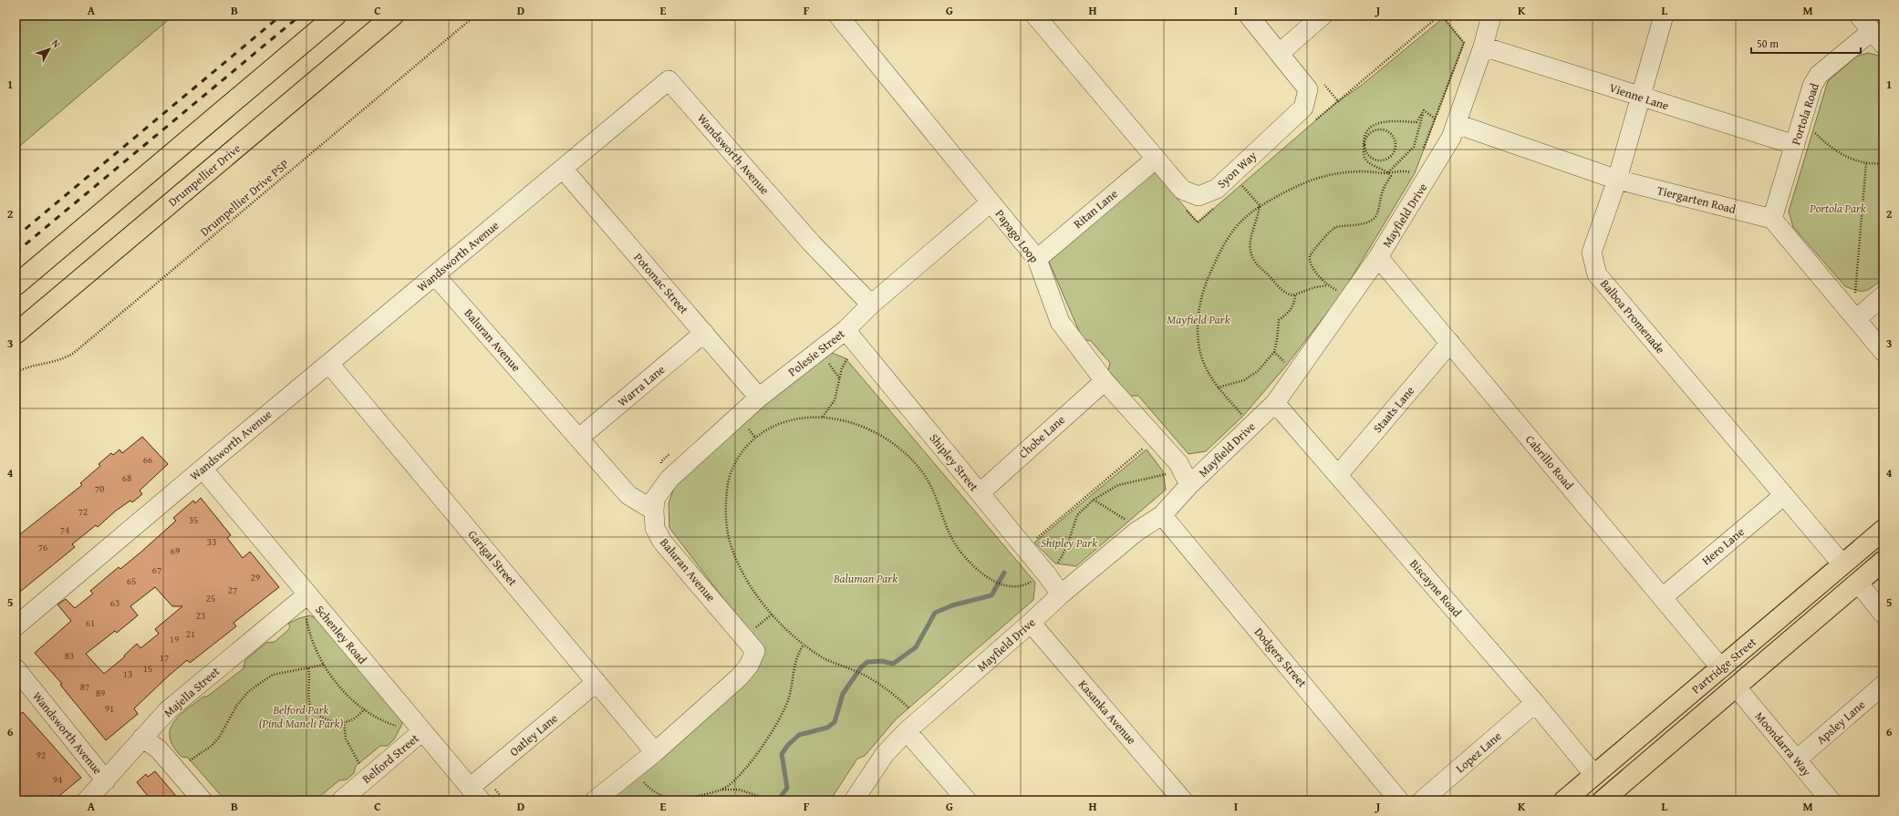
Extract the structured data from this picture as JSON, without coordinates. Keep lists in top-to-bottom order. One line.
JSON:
{"streets":{"main road":["Drumpellier Drive","Partridge Street"],"street":["Vienne Lane","Portola Road","Wandsworth Avenue","Syon Way","Tiergarten Road","Ritan Lane","Mayfield Drive","Papago Loop","Potomac Street","Balboa Promenade","Baluran Avenue","Polesie Street","Warra Lane","Staats Lane","Chobe Lane","Shipley Street","Cabrillo Road","Hero Lane","Garigal Street","Biscayne Road","Schenley Road","Dodgers Street","Majella Street","Kasanka Avenue","Apsley Lane","Oatley Lane","Moondarra Way","Lopez Lane","Belford Street"],"path":["Drumpellier Drive PSP"]},"crossings":[["Vienne Lane","Portola Road"],["Vienne Lane","Mayfield Drive"],["Vienne Lane","Balboa Promenade"],["Portola Road","Tiergarten Road"],["Wandsworth Avenue","Potomac Street"],["Wandsworth Avenue","Baluran Avenue"],["Wandsworth Avenue","Polesie Street"],["Wandsworth Avenue","Garigal Street"],["Wandsworth Avenue","Schenley Road"],["Wandsworth Avenue","Majella Street"],["Syon Way","Ritan Lane"],["Tiergarten Road","Mayfield Drive"],["Tiergarten Road","Balboa Promenade"],["Ritan Lane","Papago Loop"],["Mayfield Drive","Papago Loop"],["Mayfield Drive","Shipley Street"],["Mayfield Drive","Cabrillo Road"],["Mayfield Drive","Biscayne Road"],["Mayfield Drive","Dodgers Street"],["Mayfield Drive","Kasanka Avenue"],["Papago Loop","Polesie Street"],["Papago Loop","Chobe Lane"],["Potomac Street","Polesie Street"],["Potomac Street","Warra Lane"],["Balboa Promenade","Hero Lane"],["Balboa Promenade","Partridge Street"],["Baluran Avenue","Polesie Street"],["Baluran Avenue","Warra Lane"],["Baluran Avenue","Garigal Street"],["Polesie Street","Shipley Street"],["Staats Lane","Cabrillo Road"],["Staats Lane","Biscayne Road"],["Chobe Lane","Shipley Street"],["Cabrillo Road","Hero Lane"],["Cabrillo Road","Partridge Street"],["Garigal Street","Oatley Lane"],["Biscayne Road","Partridge Street"],["Biscayne Road","Lopez Lane"],["Schenley Road","Majella Street"],["Schenley Road","Oatley Lane"],["Schenley Road","Belford Street"],["Partridge Street","Moondarra Way"],["Apsley Lane","Moondarra Way"]],"parks":["Portola Park","Mayfield Park","Shipley Park","Baluman Park","Belford Park (Pind Maneli Park)"],"house_numbers":["66","68","70","72","35","74","33","76","69","67","29","65","27","25","63","23","61","21","19","83","17","15","13","87","89","91","92","94"],"scale_bar":"50 m","north":"top right","grid":{"columns":["A","B","C","D","E","F","G","H","I","J","K","L","M"],"rows":["1","2","3","4","5","6"]}}
